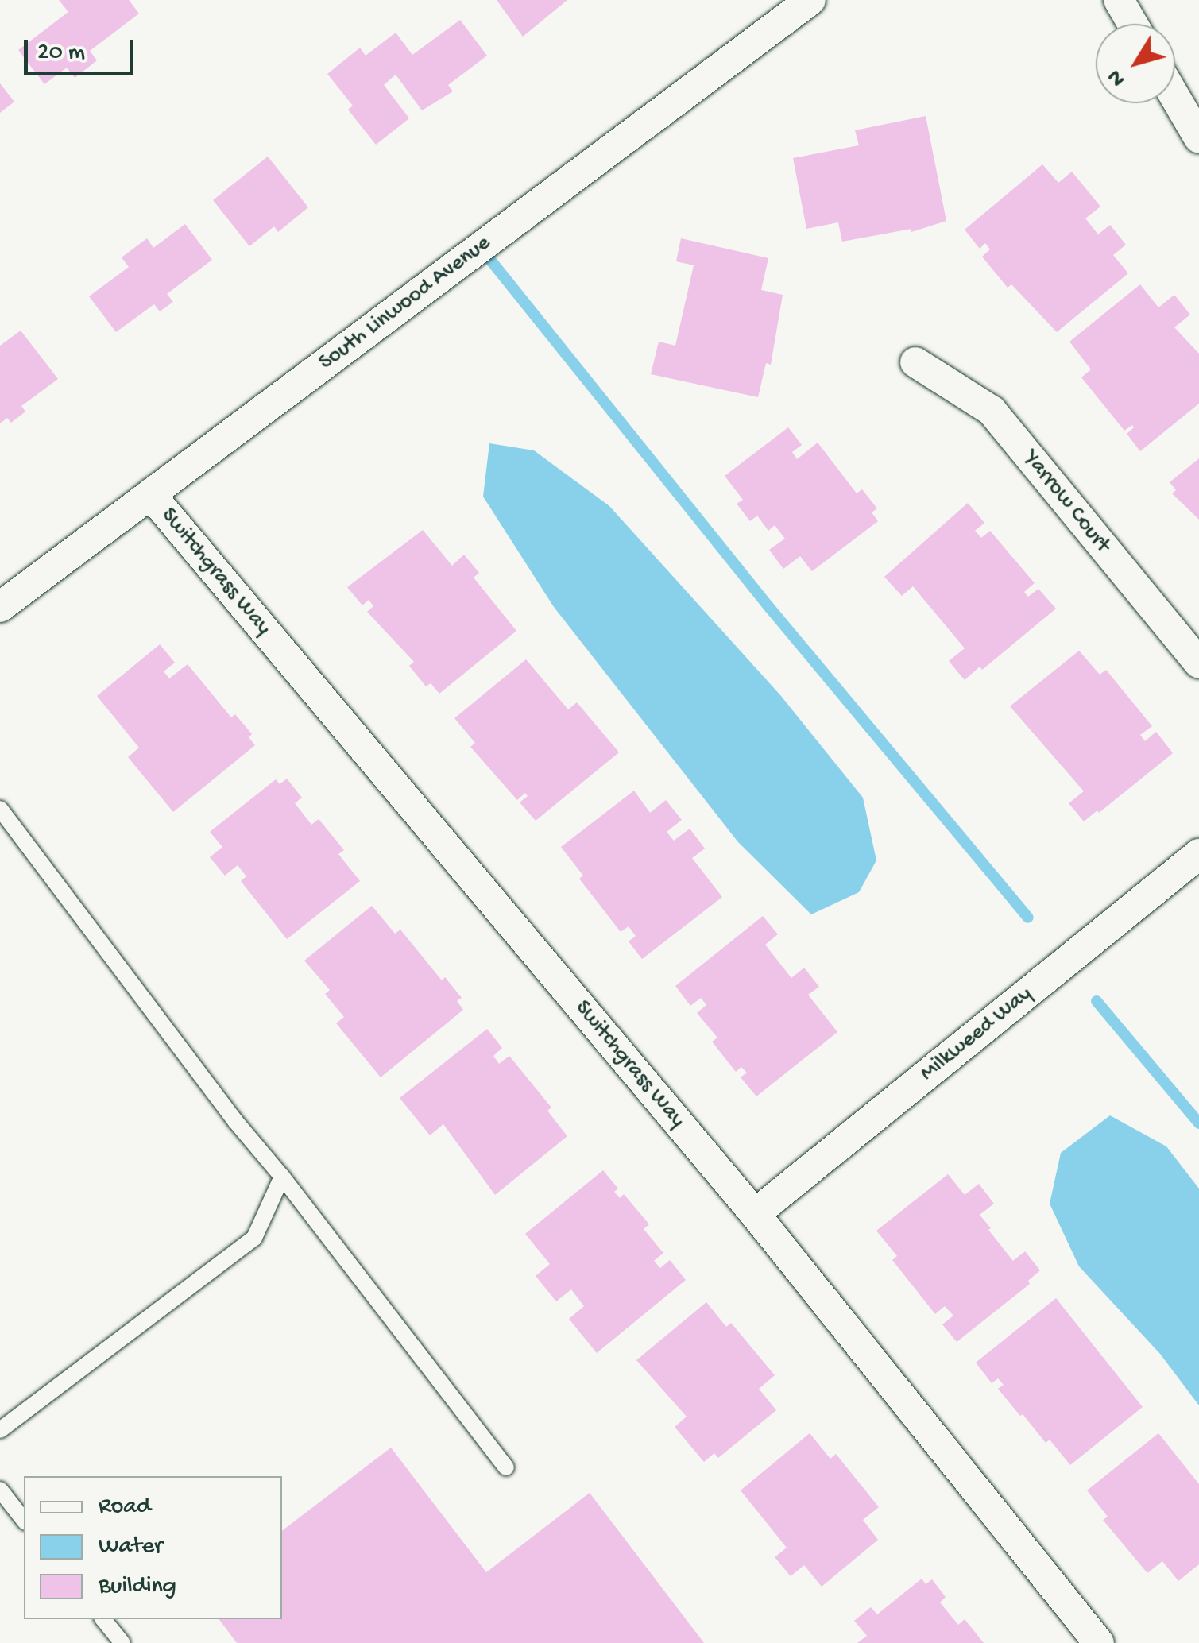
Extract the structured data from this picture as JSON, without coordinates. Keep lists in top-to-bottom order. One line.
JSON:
{"streets":{"street":["South Linwood Avenue","Yarrow Court","Switchgrass Way","Milkweed Way"]},"crossings":[["South Linwood Avenue","Switchgrass Way"],["Switchgrass Way","Milkweed Way"]],"legend":["Road","Water","Building"],"scale_bar":"20 m","north":"bottom left"}
